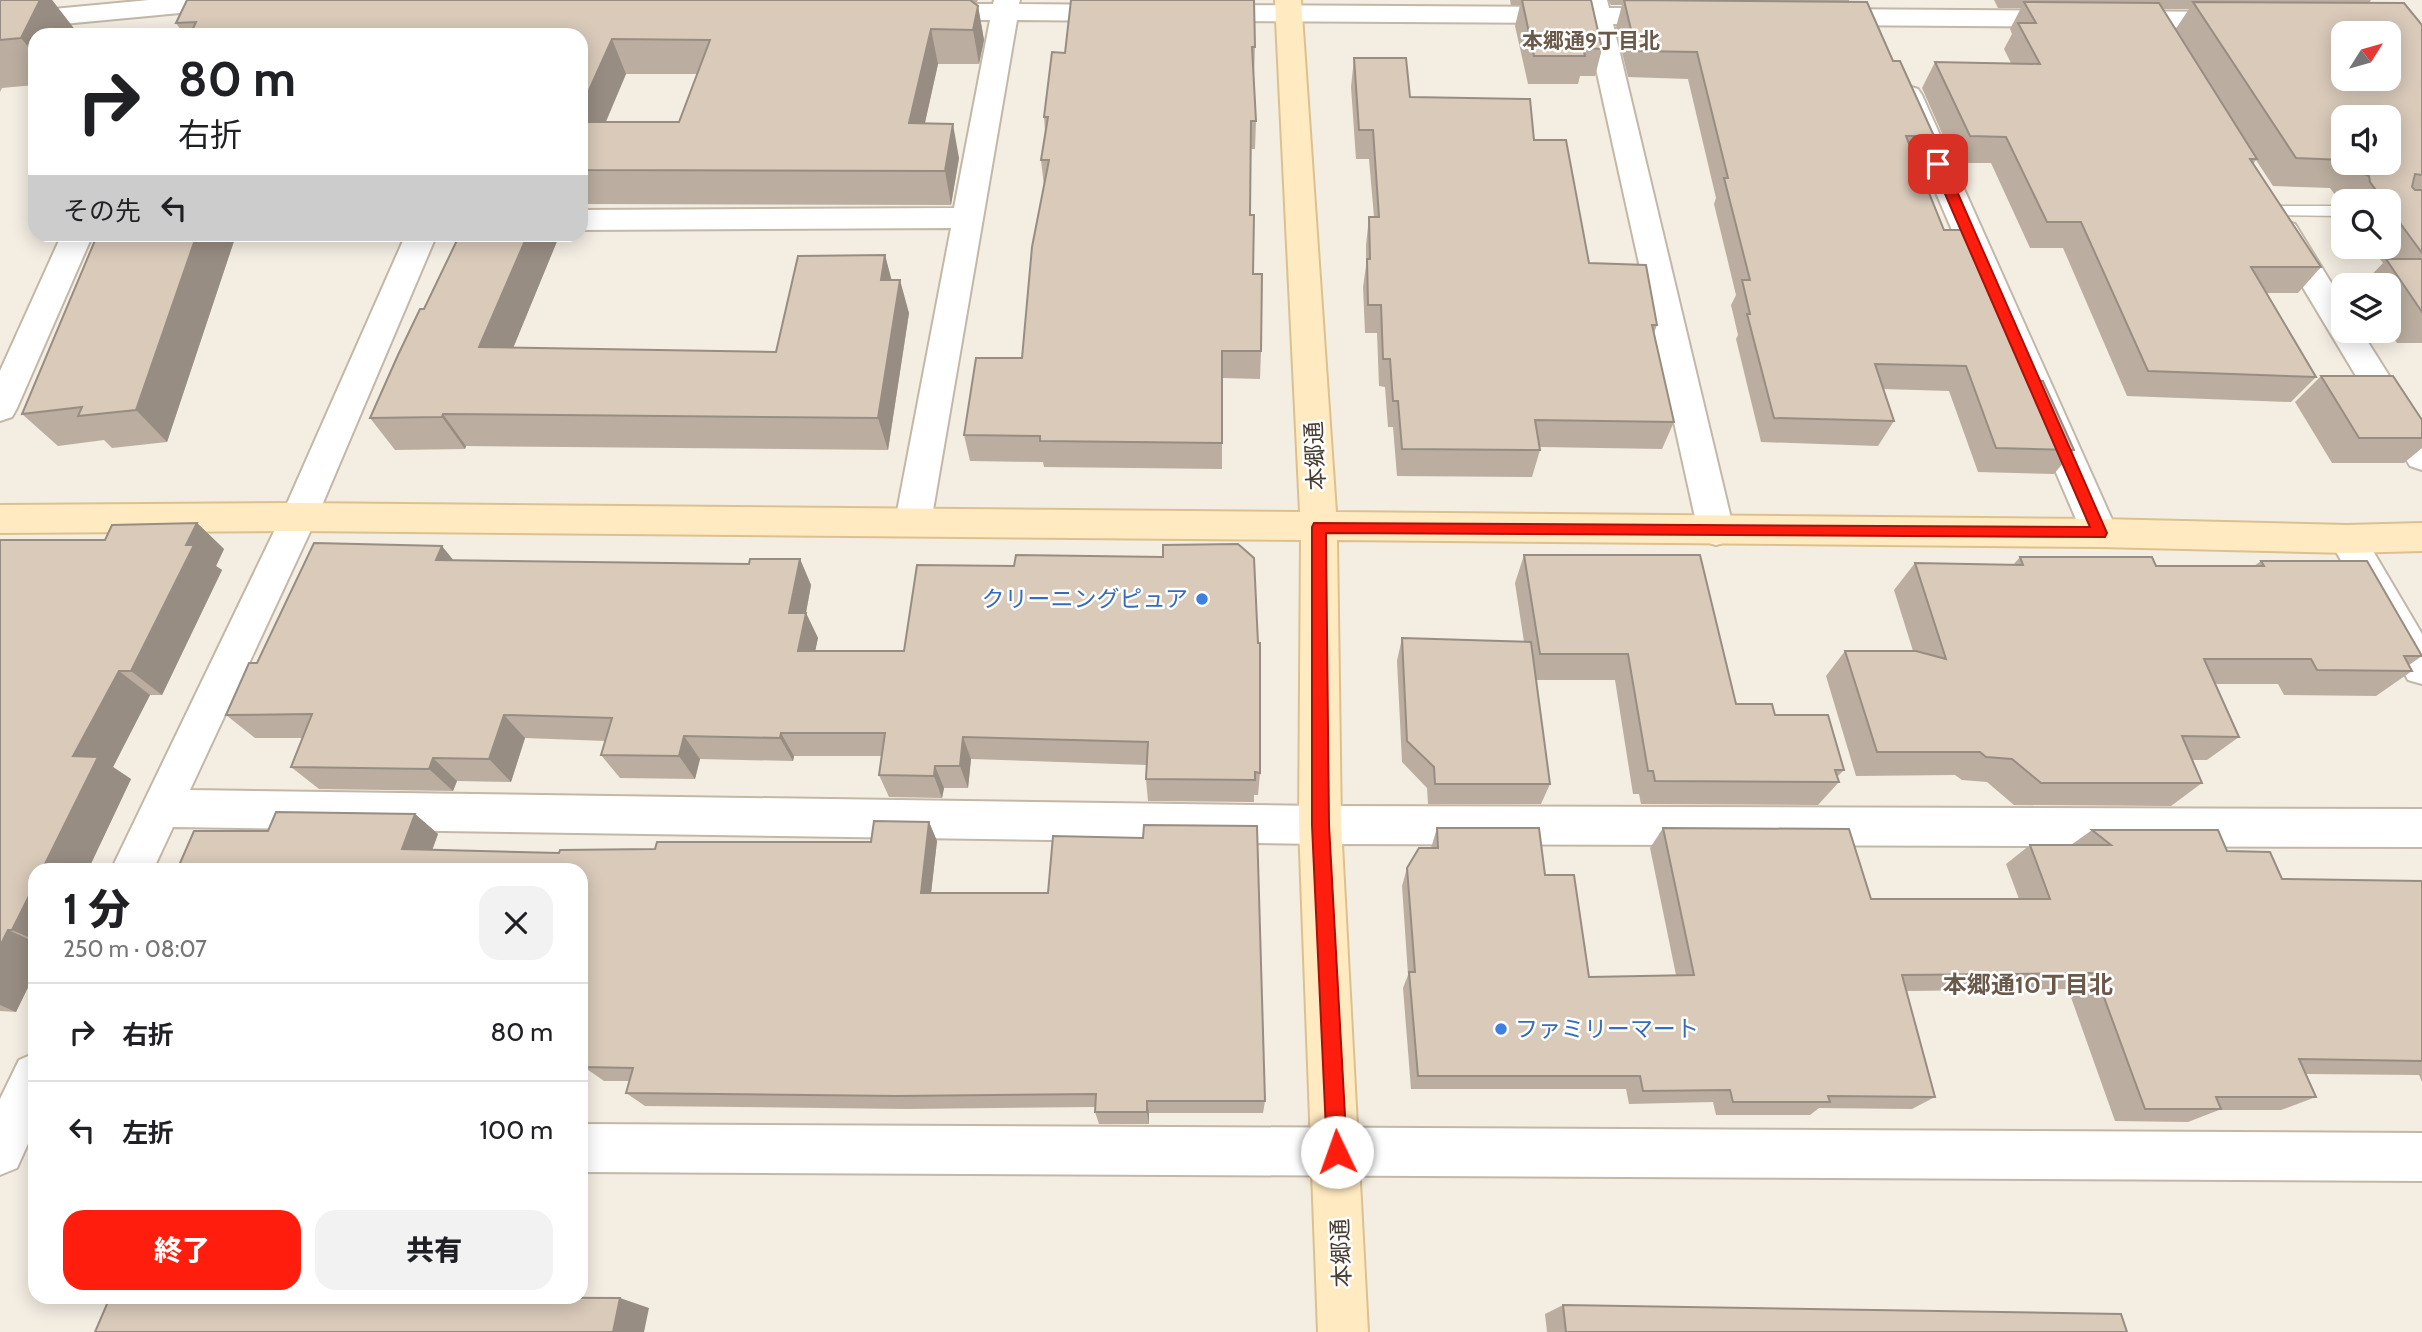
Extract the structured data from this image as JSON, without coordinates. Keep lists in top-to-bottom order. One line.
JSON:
{"streets":{"street":["本郷通"]},"districts":["本郷通9丁目北","本郷通10丁目北"],"places":["クリーニングピュア","ファミリーマート"],"north":"top right","page":{"turn":["80 m","右折"],"then":"その先","heading":["1 分","250 m · 08:07"],"list":[{"name":"右折","value":"80 m"},{"name":"左折","value":"100 m"}],"buttons":["終了","共有"]}}
